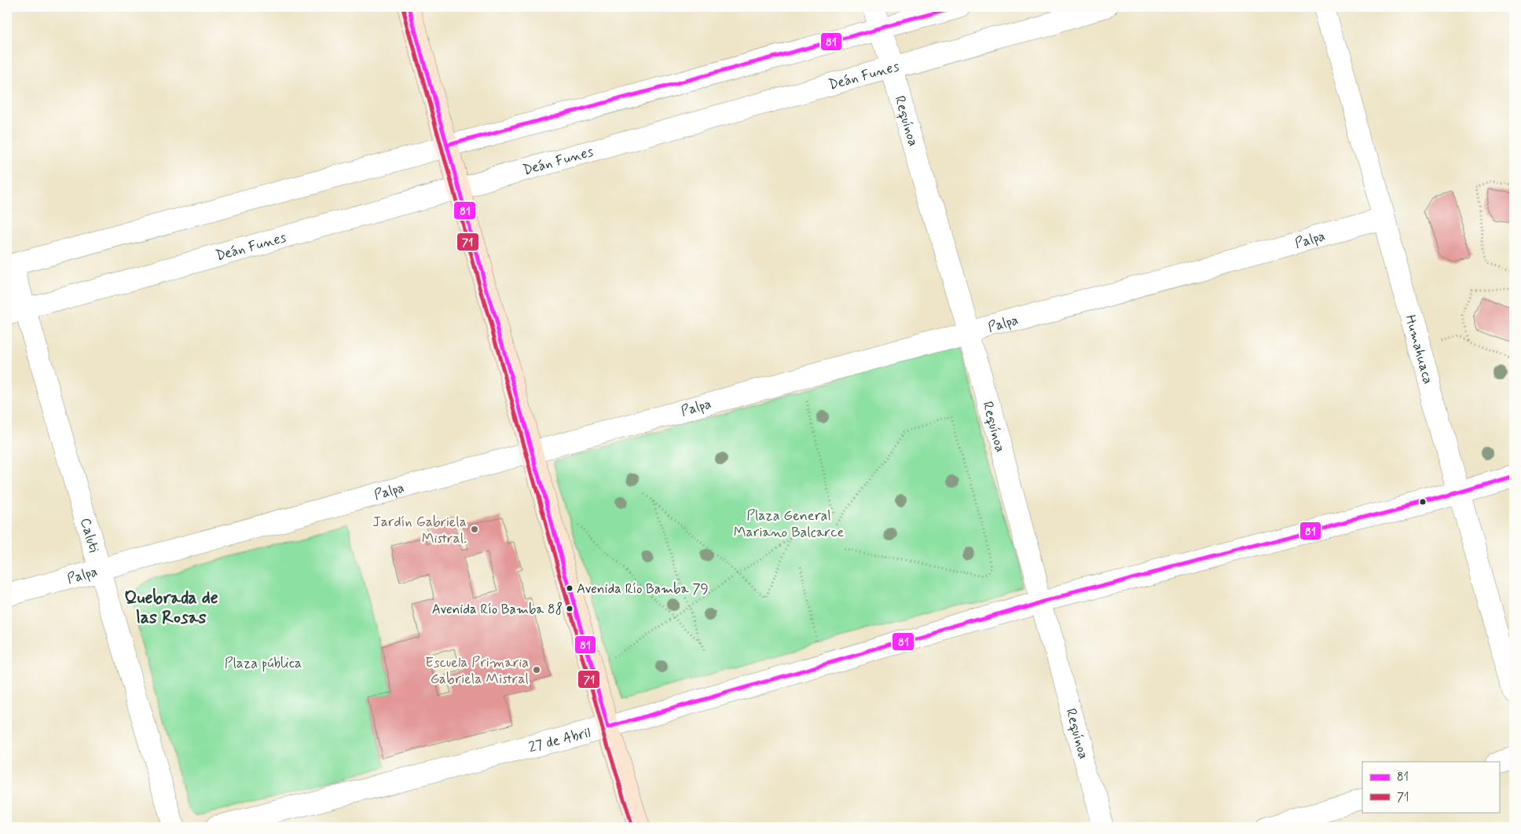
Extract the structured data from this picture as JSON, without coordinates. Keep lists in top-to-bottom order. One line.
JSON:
{"streets":{"street":["Deán Funes","Requínoa","Palpa","Humahuaca","Caluti","27 de Abril"]},"crossings":[["Deán Funes","Requínoa"],["Deán Funes","Caluti"],["Requínoa","Palpa"],["Requínoa","27 de Abril"],["Palpa","Humahuaca"],["Palpa","Caluti"],["Humahuaca","27 de Abril"]],"districts":["Quebrada de las Rosas"],"parks":["Plaza General Mariano Balcarce","Plaza pública"],"places":["Jardín Gabriela Mistral.","Avenida Río Bamba 79","Avenida Río Bamba 88","Escuela Primaria Gabriela Mistral"],"lines":["transit line 81","transit line 71"],"legend":["81","71"]}
